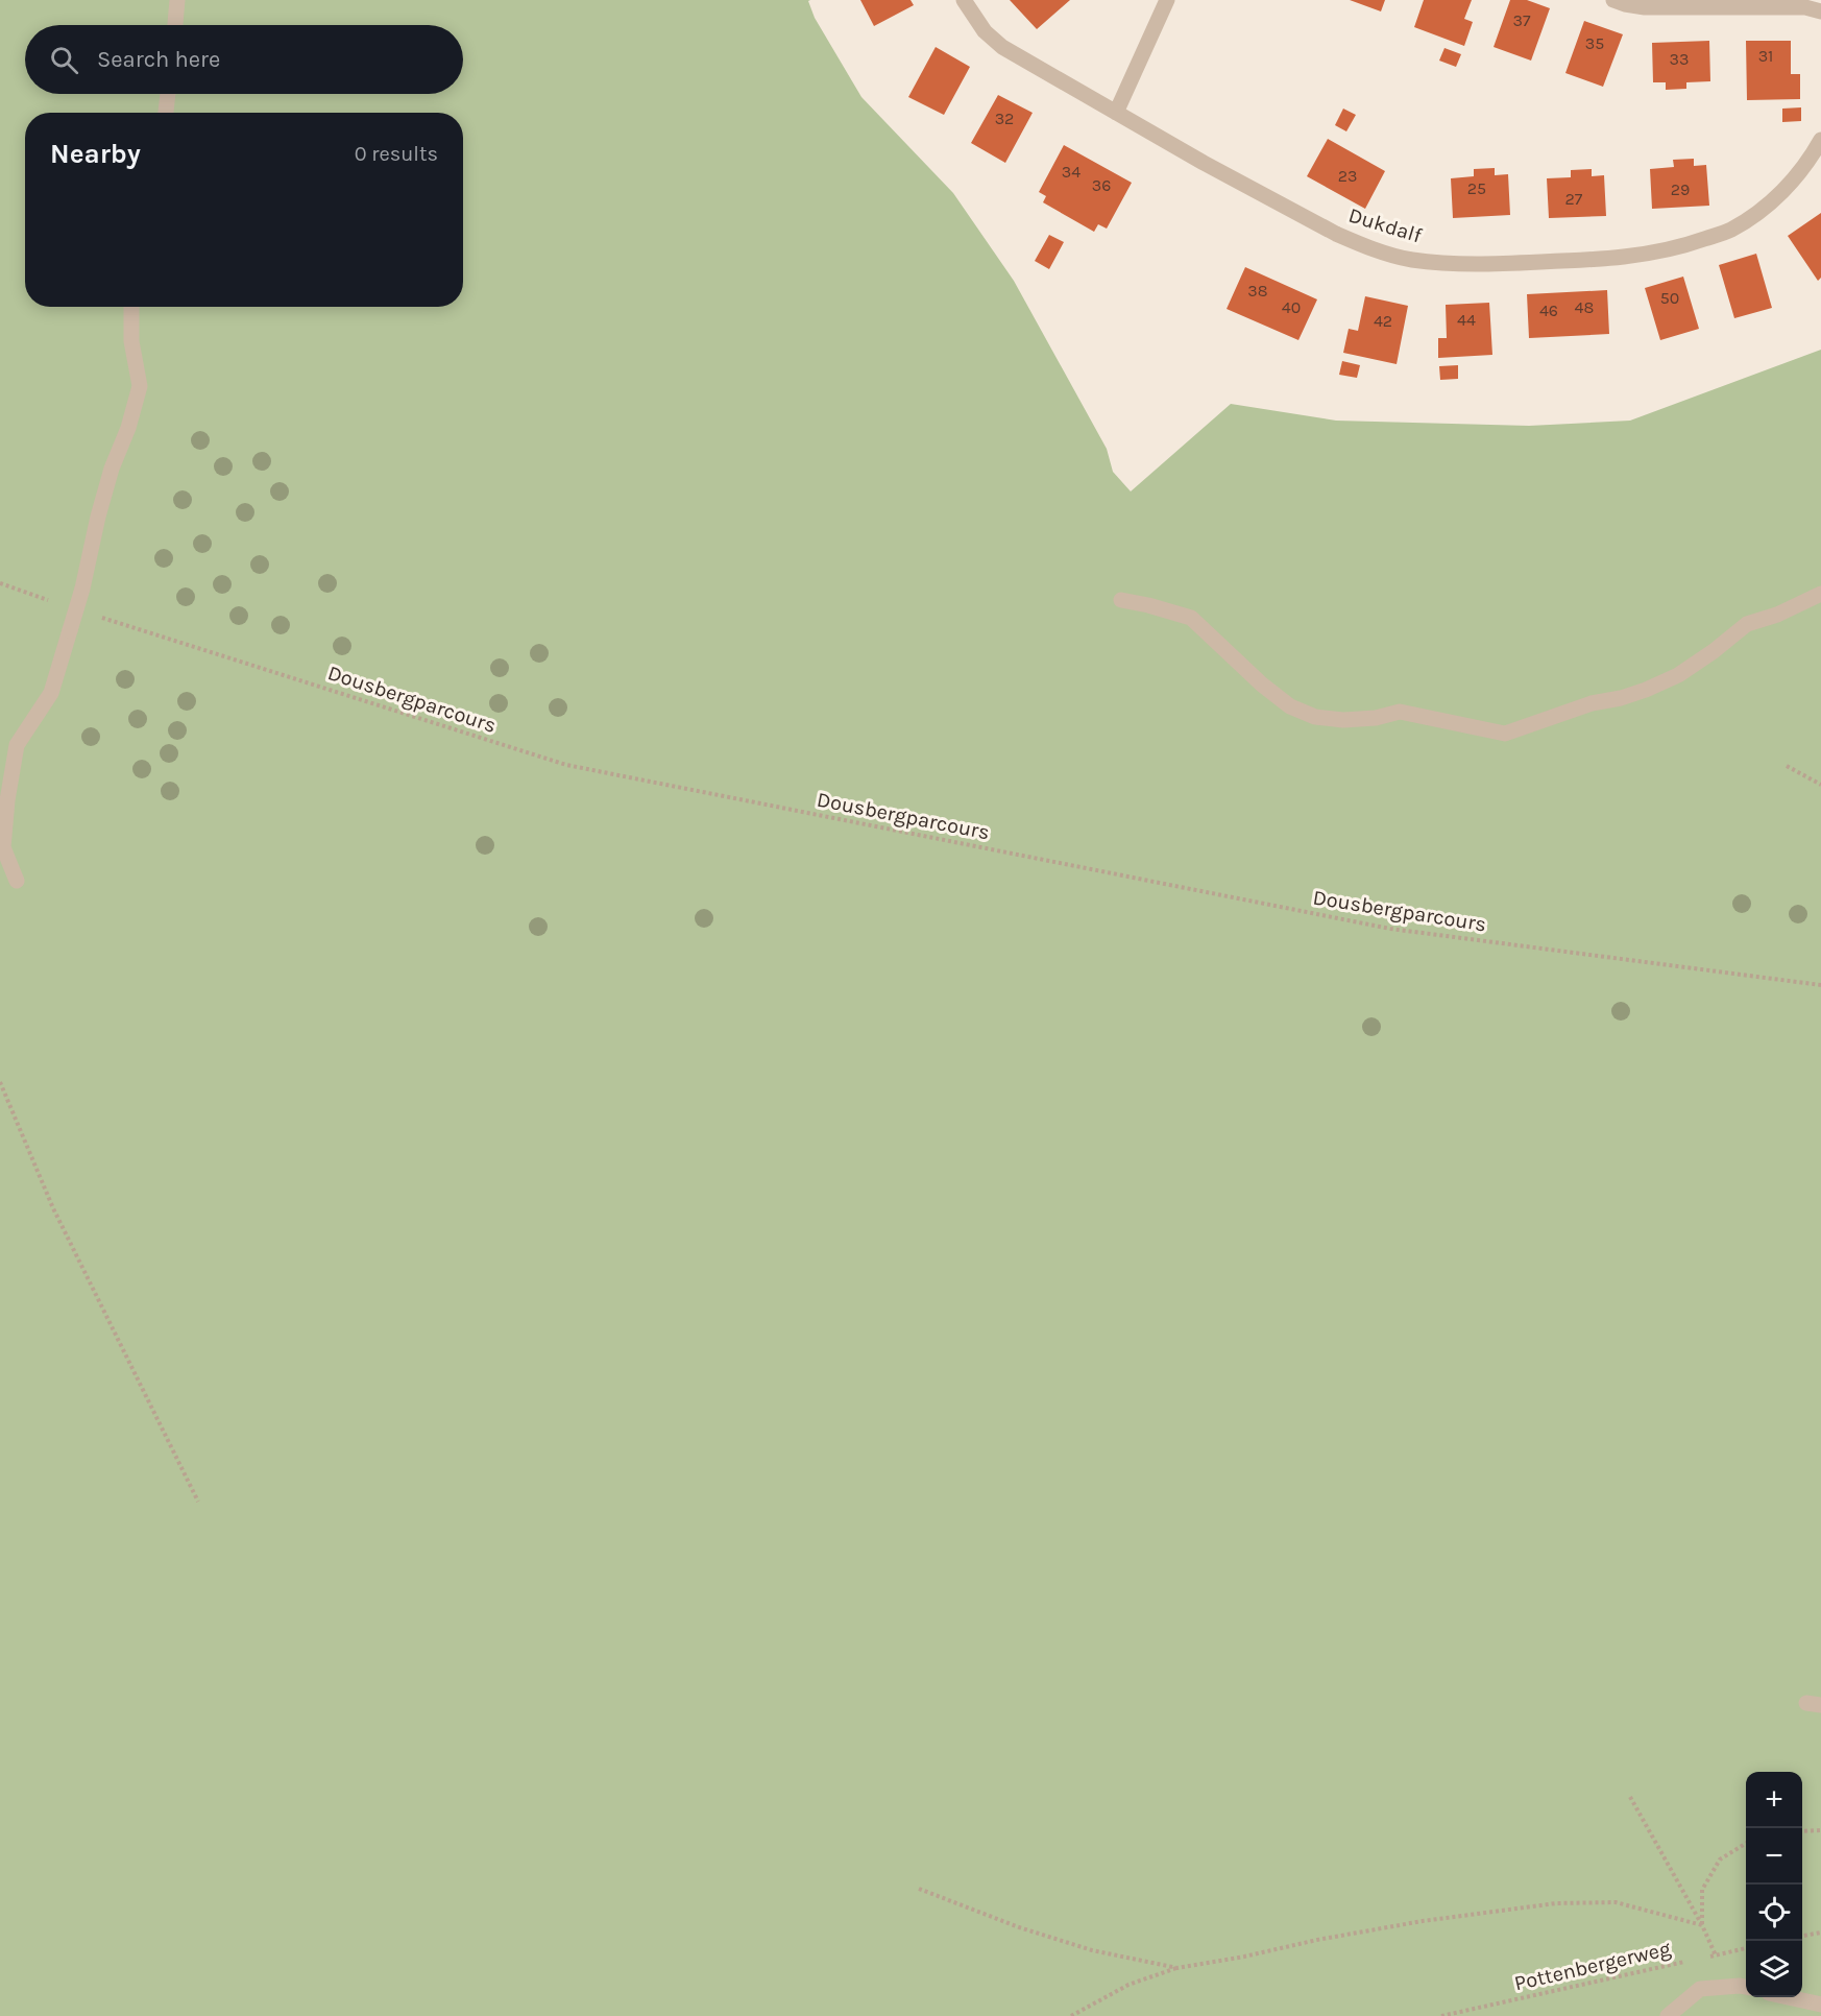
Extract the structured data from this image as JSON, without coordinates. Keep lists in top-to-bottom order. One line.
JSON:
{"streets":{"lane":["Dukdalf"],"path":["Dousbergparcours","Pottenbergerweg"]},"house_numbers":["37","35","31","33","32","34","23","36","25","29","27","38","50","40","48","46","44","42"],"page":{"search":"Search here","heading":["Nearby","0 results"],"map_buttons":["+","−"]}}
